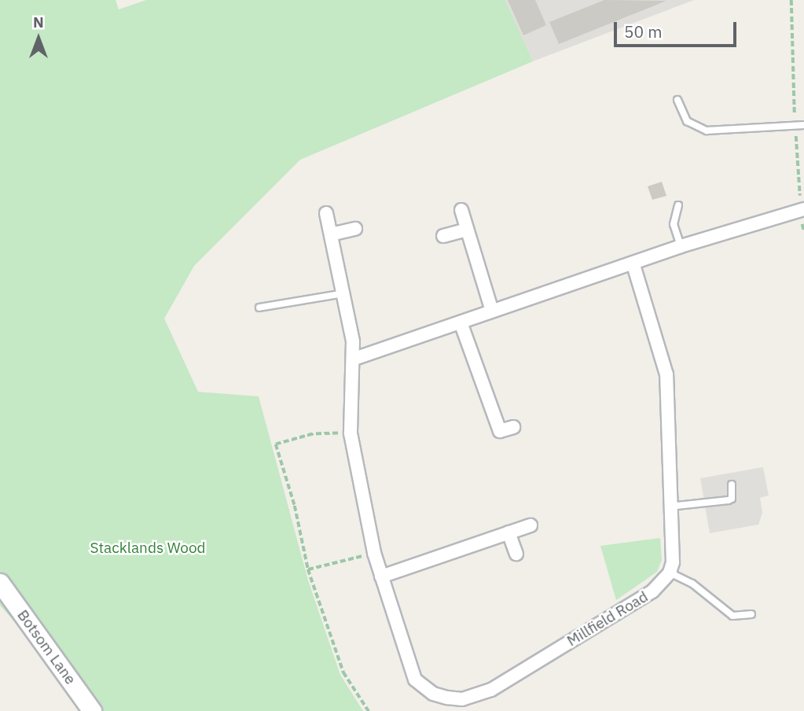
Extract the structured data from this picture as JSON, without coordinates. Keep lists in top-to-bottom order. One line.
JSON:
{"streets":{"street":["Millfield Road","Botsom Lane"]},"parks":["Stacklands Wood"],"scale_bar":"50 m","north":"top"}
